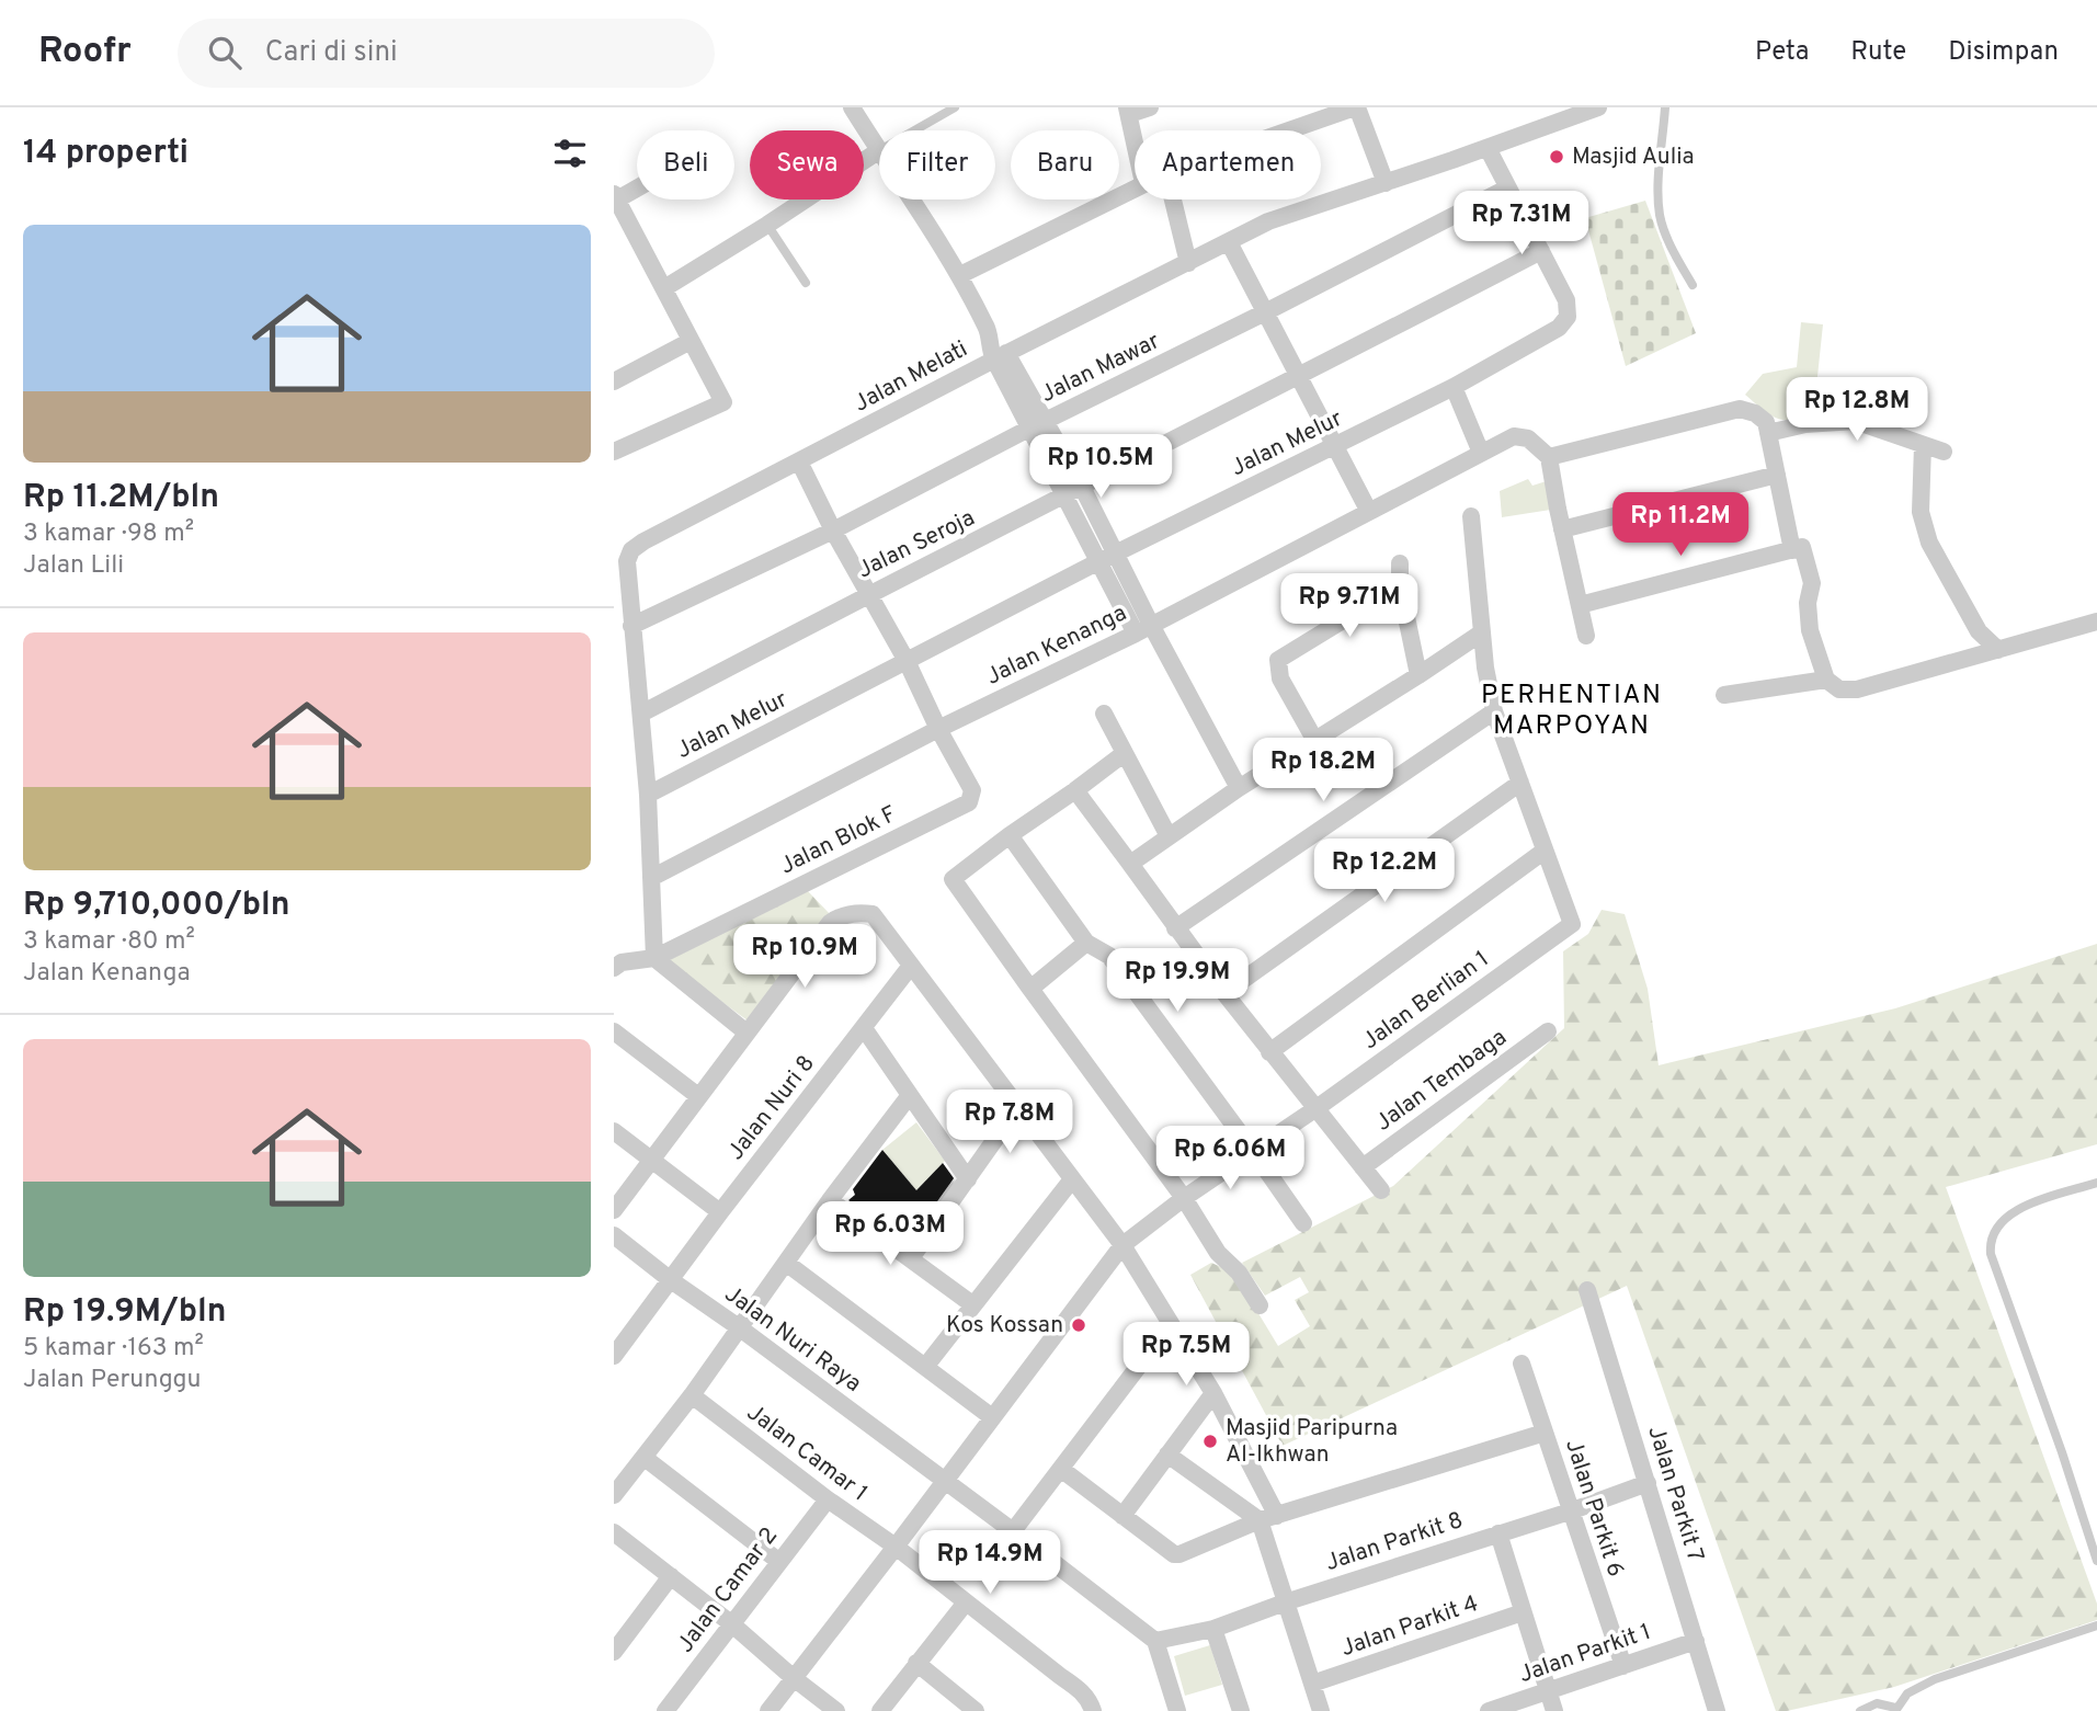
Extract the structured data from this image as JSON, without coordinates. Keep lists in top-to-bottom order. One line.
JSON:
{"streets":{"street":["Jalan Mawar","Jalan Melati","Jalan Melur","Jalan Seroja","Jalan Kenanga","Jalan Blok F","Jalan Berlian 1","Jalan Tembaga","Jalan Nuri 8","Jalan Nuri Raya","Jalan Camar 1","Jalan Parkit 7","Jalan Parkit 6","Jalan Parkit 8","Jalan Camar 2","Jalan Parkit 4","Jalan Parkit 1"]},"crossings":[["Jalan Mawar","Jalan Melati"],["Jalan Mawar","Jalan Melur"],["Jalan Mawar","Jalan Blok F"],["Jalan Melati","Jalan Melur"],["Jalan Melati","Jalan Seroja"],["Jalan Melati","Jalan Kenanga"],["Jalan Melati","Jalan Blok F"],["Jalan Melur","Jalan Seroja"],["Jalan Melur","Jalan Blok F"],["Jalan Seroja","Jalan Blok F"],["Jalan Kenanga","Jalan Blok F"],["Jalan Berlian 1","Jalan Nuri Raya"],["Jalan Berlian 1","Jalan Camar 1"],["Jalan Nuri 8","Jalan Nuri Raya"],["Jalan Nuri Raya","Jalan Parkit 8"],["Jalan Camar 1","Jalan Camar 2"],["Jalan Parkit 7","Jalan Parkit 8"],["Jalan Parkit 7","Jalan Parkit 1"],["Jalan Parkit 6","Jalan Parkit 8"],["Jalan Parkit 6","Jalan Parkit 1"]],"districts":["PERHENTIAN MARPOYAN"],"places":["Masjid Aulia","Kos Kossan","Masjid Paripurna Al-Ikhwan"],"page":{"header":"Roofr","search":"Cari di sini","nav":["Peta","Rute","Disimpan"],"heading":"14 properti","chip":["Beli","Sewa","Filter","Baru","Apartemen"],"price":["Rp 7.31M","Rp 12.8M","Rp 10.5M","Rp 11.2M","Rp 9.71M","Rp 18.2M","Rp 12.2M","Rp 10.9M","Rp 19.9M","Rp 7.8M","Rp 6.06M","Rp 6.03M","Rp 7.5M","Rp 14.9M"],"list":[{"name":"Rp 11.2M/bln","note":"3 kamar · 98 m² · Jalan Lili"},{"name":"Rp 9,710,000/bln","note":"3 kamar · 80 m² · Jalan Kenanga"},{"name":"Rp 19.9M/bln","note":"5 kamar · 163 m² · Jalan Perunggu"}]}}
